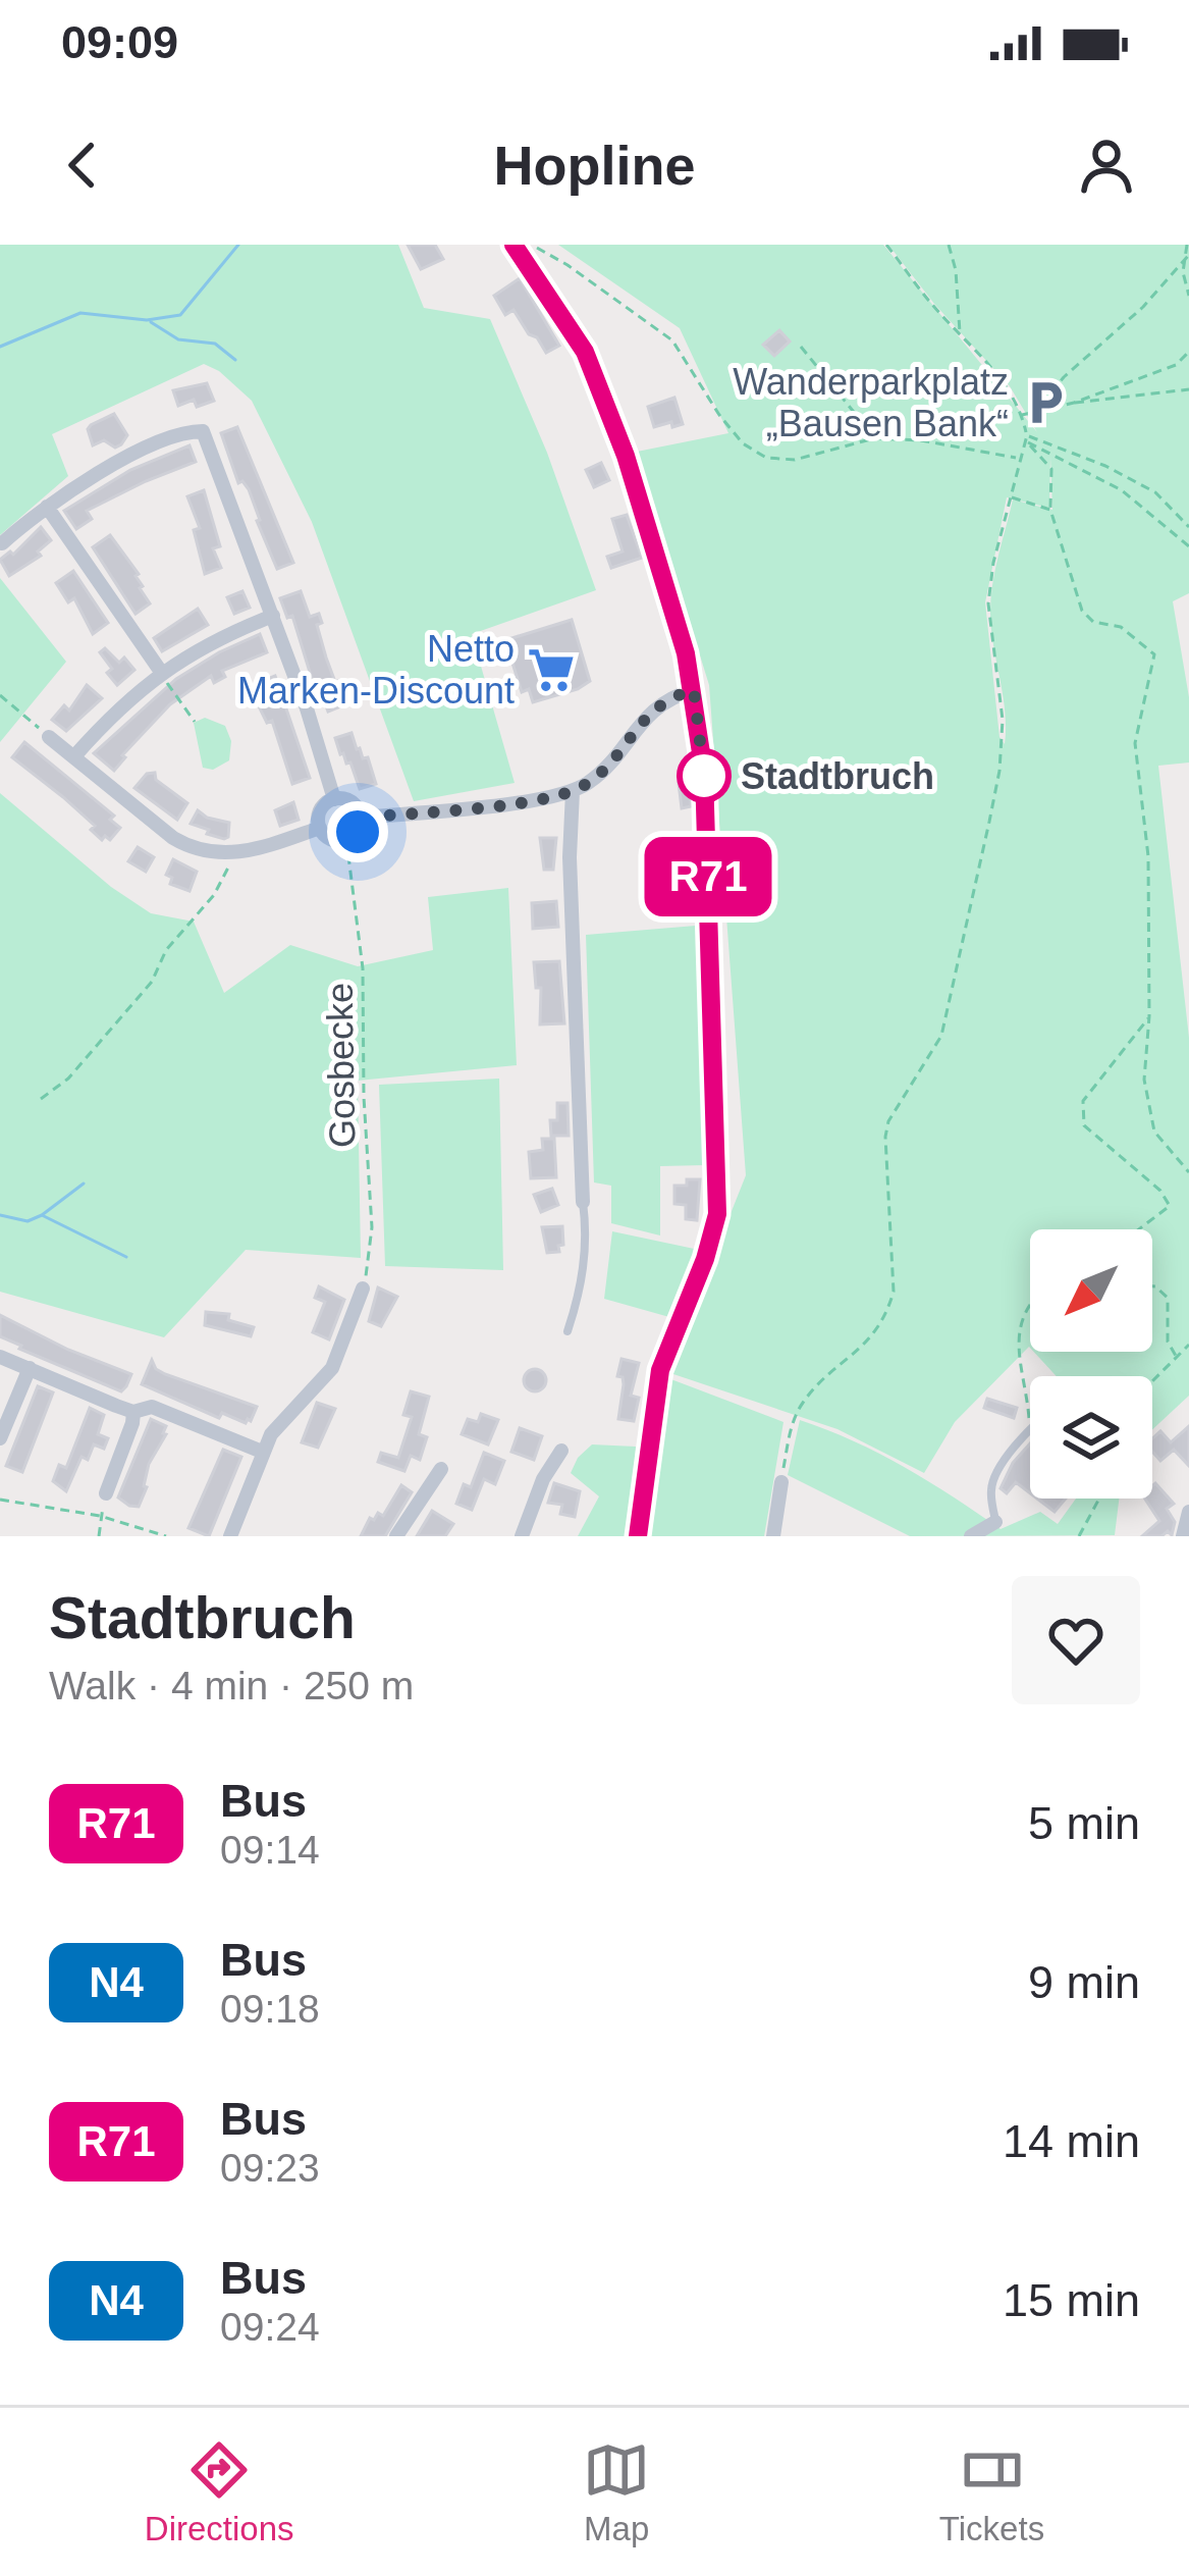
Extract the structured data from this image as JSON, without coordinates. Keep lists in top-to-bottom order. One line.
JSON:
{"streets":{"path":["Gosbecke"]},"places":{"parking":["Wanderparkplatz „Bausen Bank“"],"supermarket":["Netto Marken-Discount"],"other":["Stadtbruch"]},"lines":["bus line R71"],"north":"bottom left","page":{"status":"09:09","header":"Hopline","on_map":"R71","heading":["Stadtbruch","Walk · 4 min · 250 m"],"list":[{"mark":"R71","name":"Bus","note":"09:14","value":"5 min"},{"mark":"N4","name":"Bus","note":"09:18","value":"9 min"},{"mark":"R71","name":"Bus","note":"09:23","value":"14 min"},{"mark":"N4","name":"Bus","note":"09:24","value":"15 min"}],"tabs":["Directions","Map","Tickets"]}}
